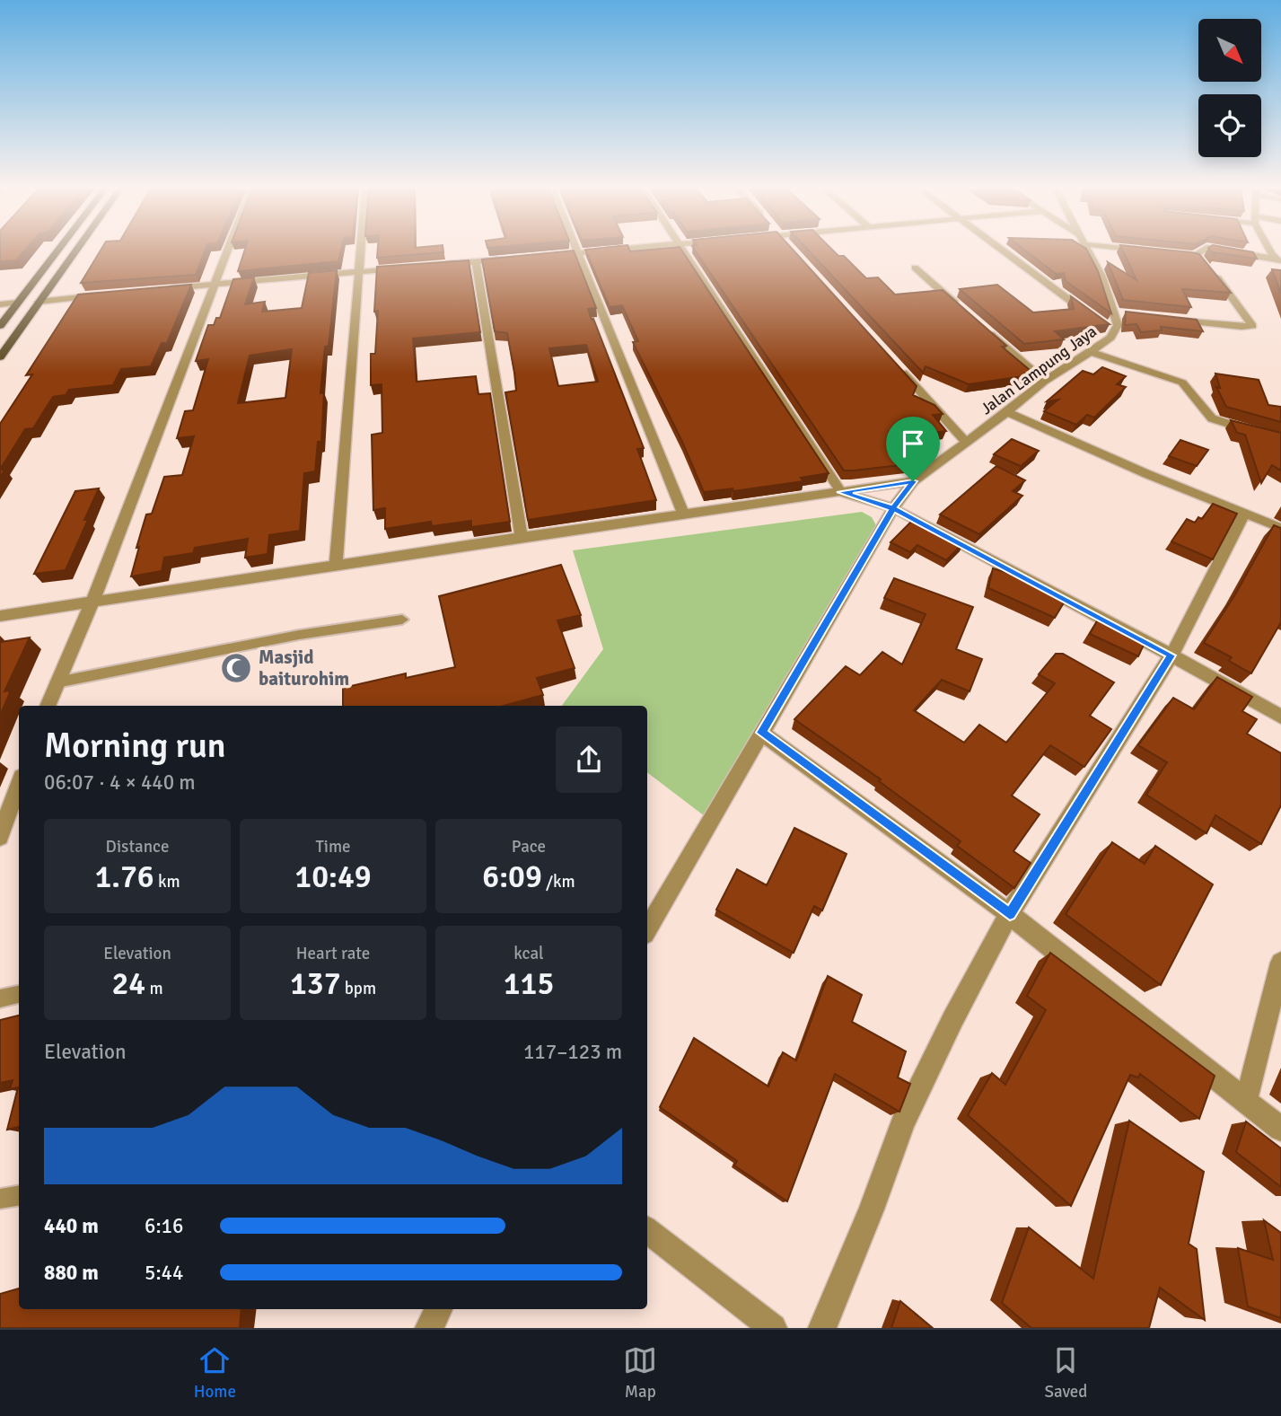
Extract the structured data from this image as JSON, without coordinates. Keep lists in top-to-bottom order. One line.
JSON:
{"streets":{"street":["Jalan Lampung Jaya"]},"places":{"mosque":["Masjid baiturohim"]},"north":"bottom right","page":{"heading":["Morning run","06:07 · 4 × 440 m"],"stats":[["Distance","1.76 km"],["Time","10:49"],["Pace","6:09 /km"],["Elevation","24 m"],["Heart rate","137 bpm"],["kcal","115"]],"chart":["Elevation","117–123 m"],"list":[{"name":"440 m","note":"6:16"},{"name":"880 m","note":"5:44"}],"tabs":["Home","Map","Saved"]}}
